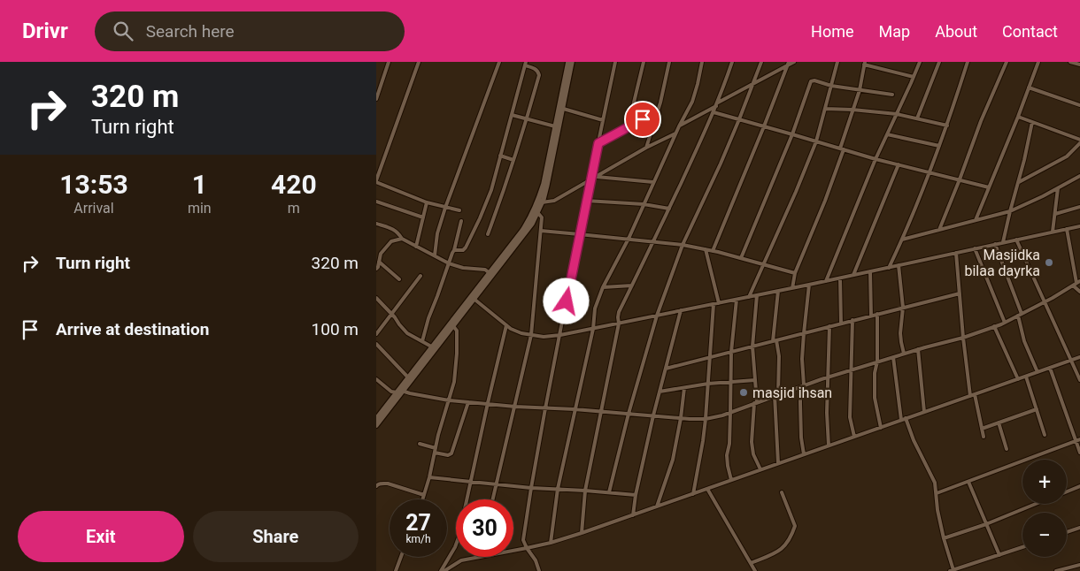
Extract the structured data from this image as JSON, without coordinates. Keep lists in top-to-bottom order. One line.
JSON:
{"places":["Masjidka bilaa dayrka","masjid ihsan"],"page":{"header":"Drivr","search":"Search here","nav":["Home","Map","About","Contact"],"turn":["320 m","Turn right"],"eta":["13:53","Arrival","1","min","420","m"],"list":[{"name":"Turn right","value":"320 m"},{"name":"Arrive at destination","value":"100 m"}],"map_buttons":["+","−"],"speed":"27 km/h","limit":"30","buttons":["Exit","Share"]}}
